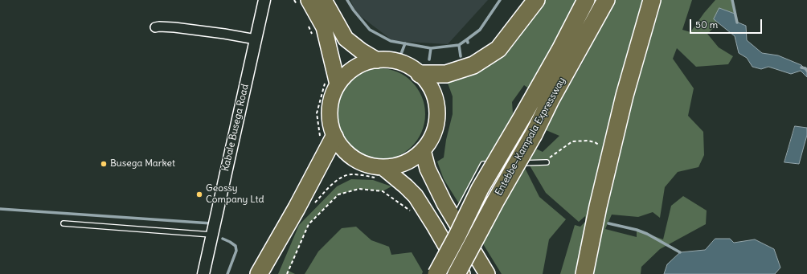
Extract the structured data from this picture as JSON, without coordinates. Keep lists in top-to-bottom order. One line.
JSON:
{"streets":{"highway":["Entebbe–Kampala Expressway"],"street":["Kabale Busega Road"]},"places":["Busega Market","Geossy Company Ltd"],"scale_bar":"50 m"}
